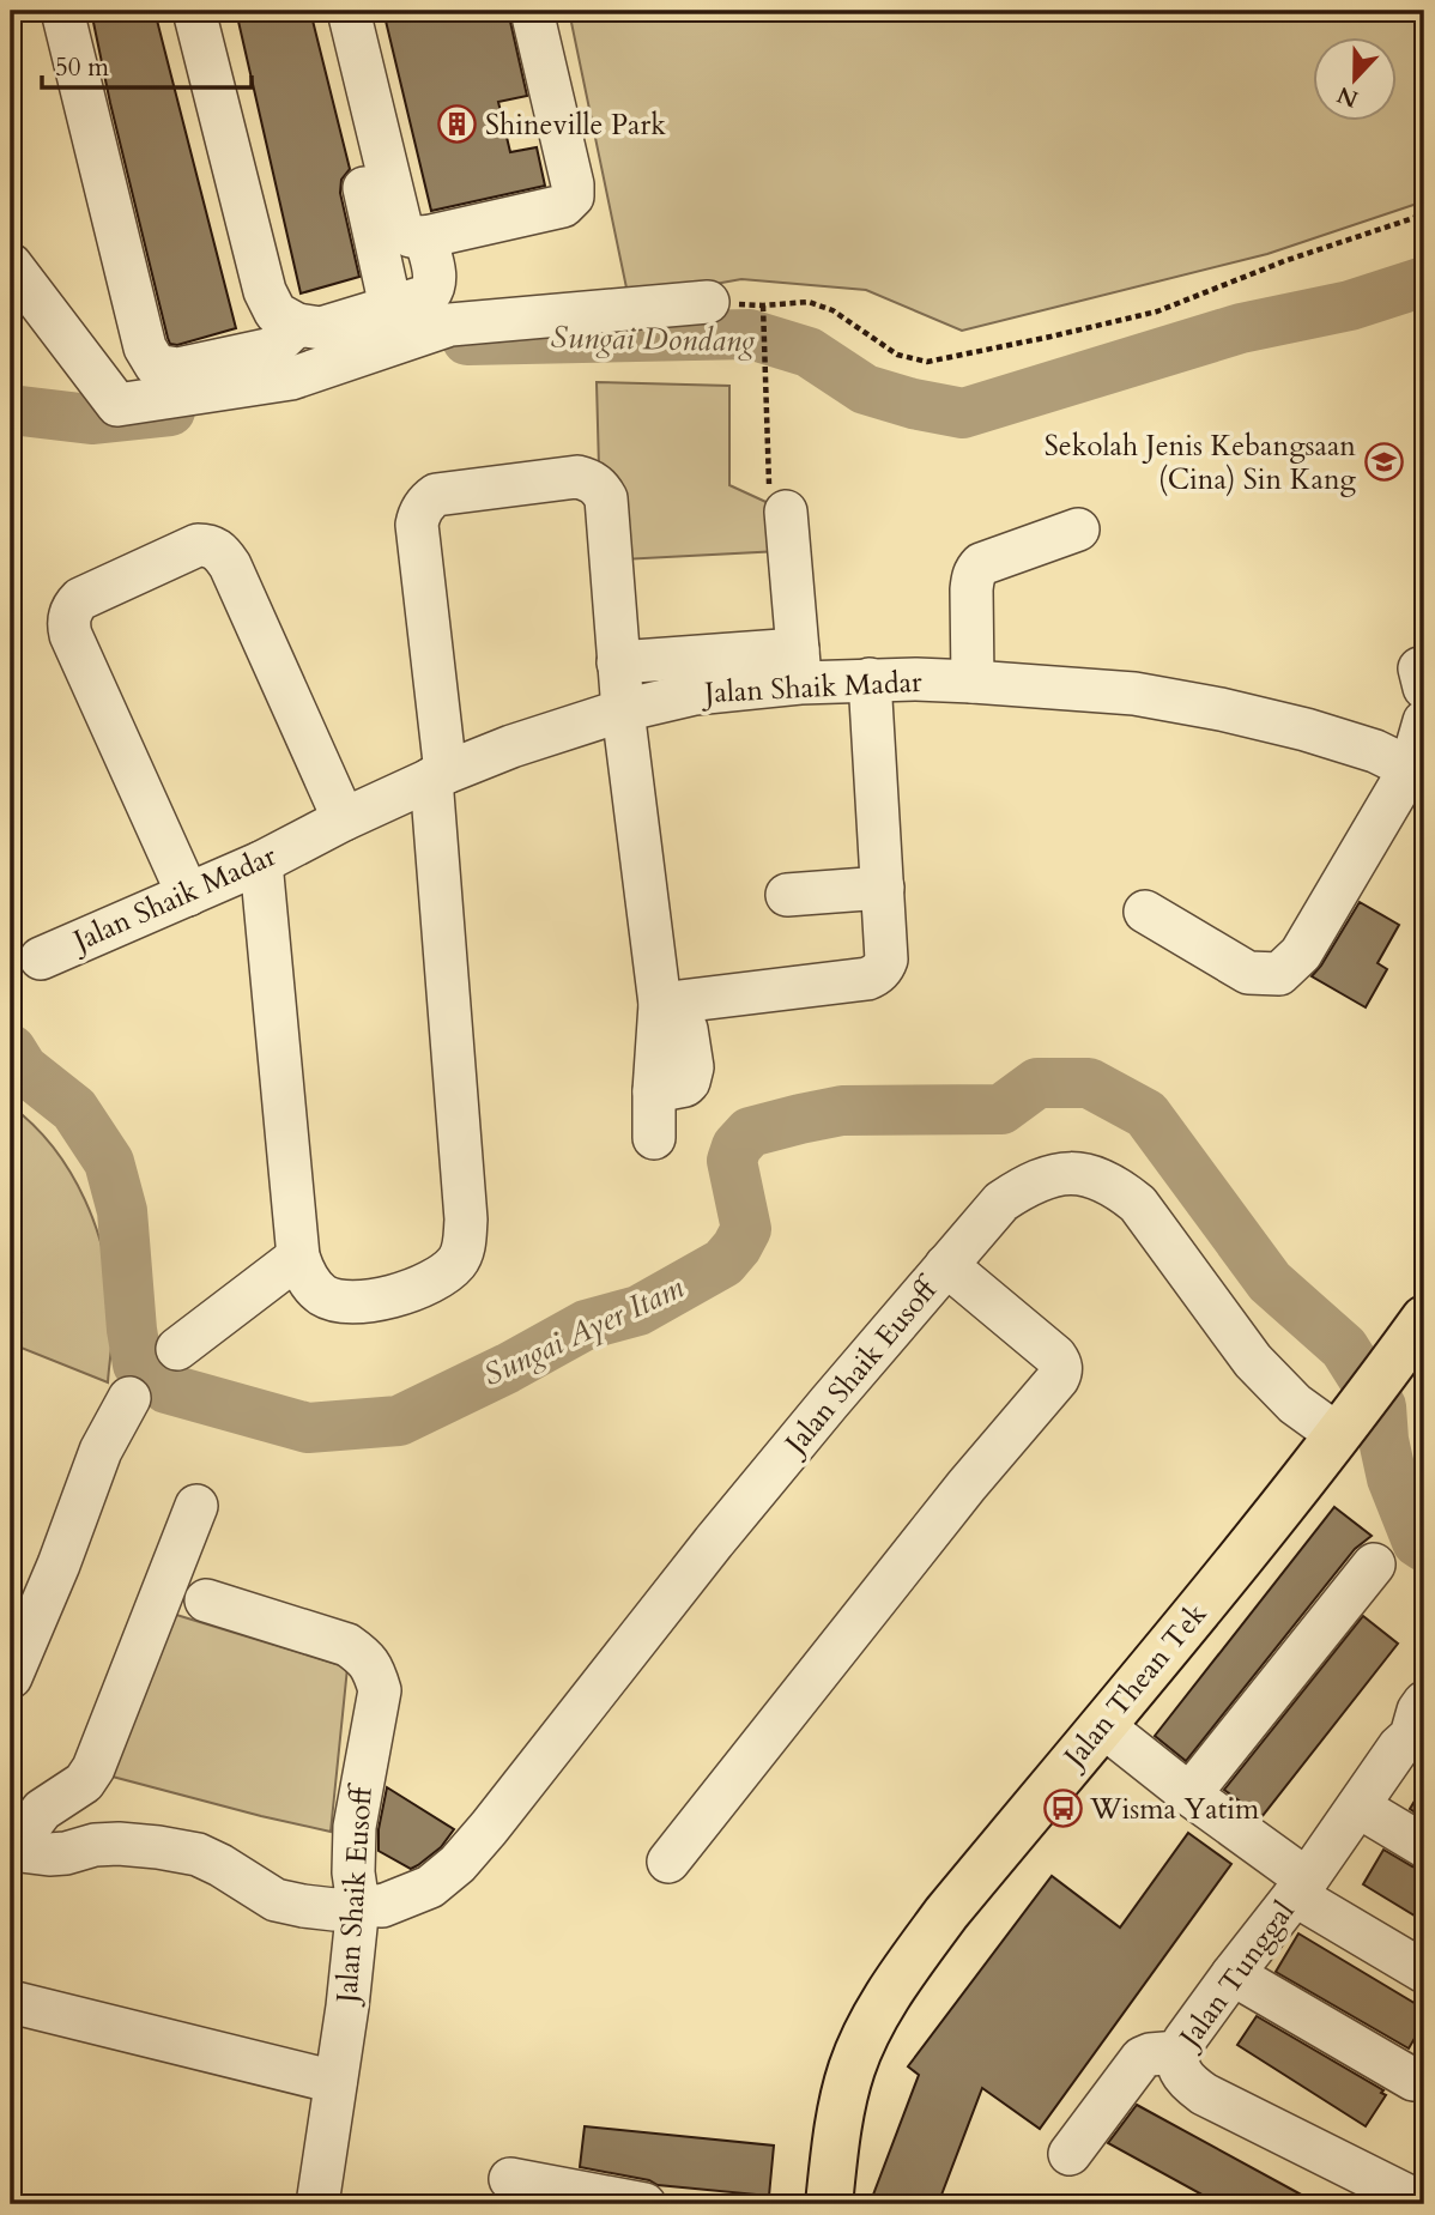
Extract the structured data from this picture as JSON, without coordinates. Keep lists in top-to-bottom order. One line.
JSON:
{"streets":{"main road":["Jalan Thean Tek"],"street":["Jalan Shaik Madar","Jalan Shaik Eusoff","Jalan Tunggal"]},"crossings":[["Jalan Shaik Eusoff","Jalan Thean Tek"]],"water":["Sungai Dondang","Sungai Ayer Itam"],"places":{"building":["Shineville Park"],"school or university":["Sekolah Jenis Kebangsaan (Cina) Sin Kang"],"bus stop":["Wisma Yatim"]},"scale_bar":"50 m","north":"bottom"}
